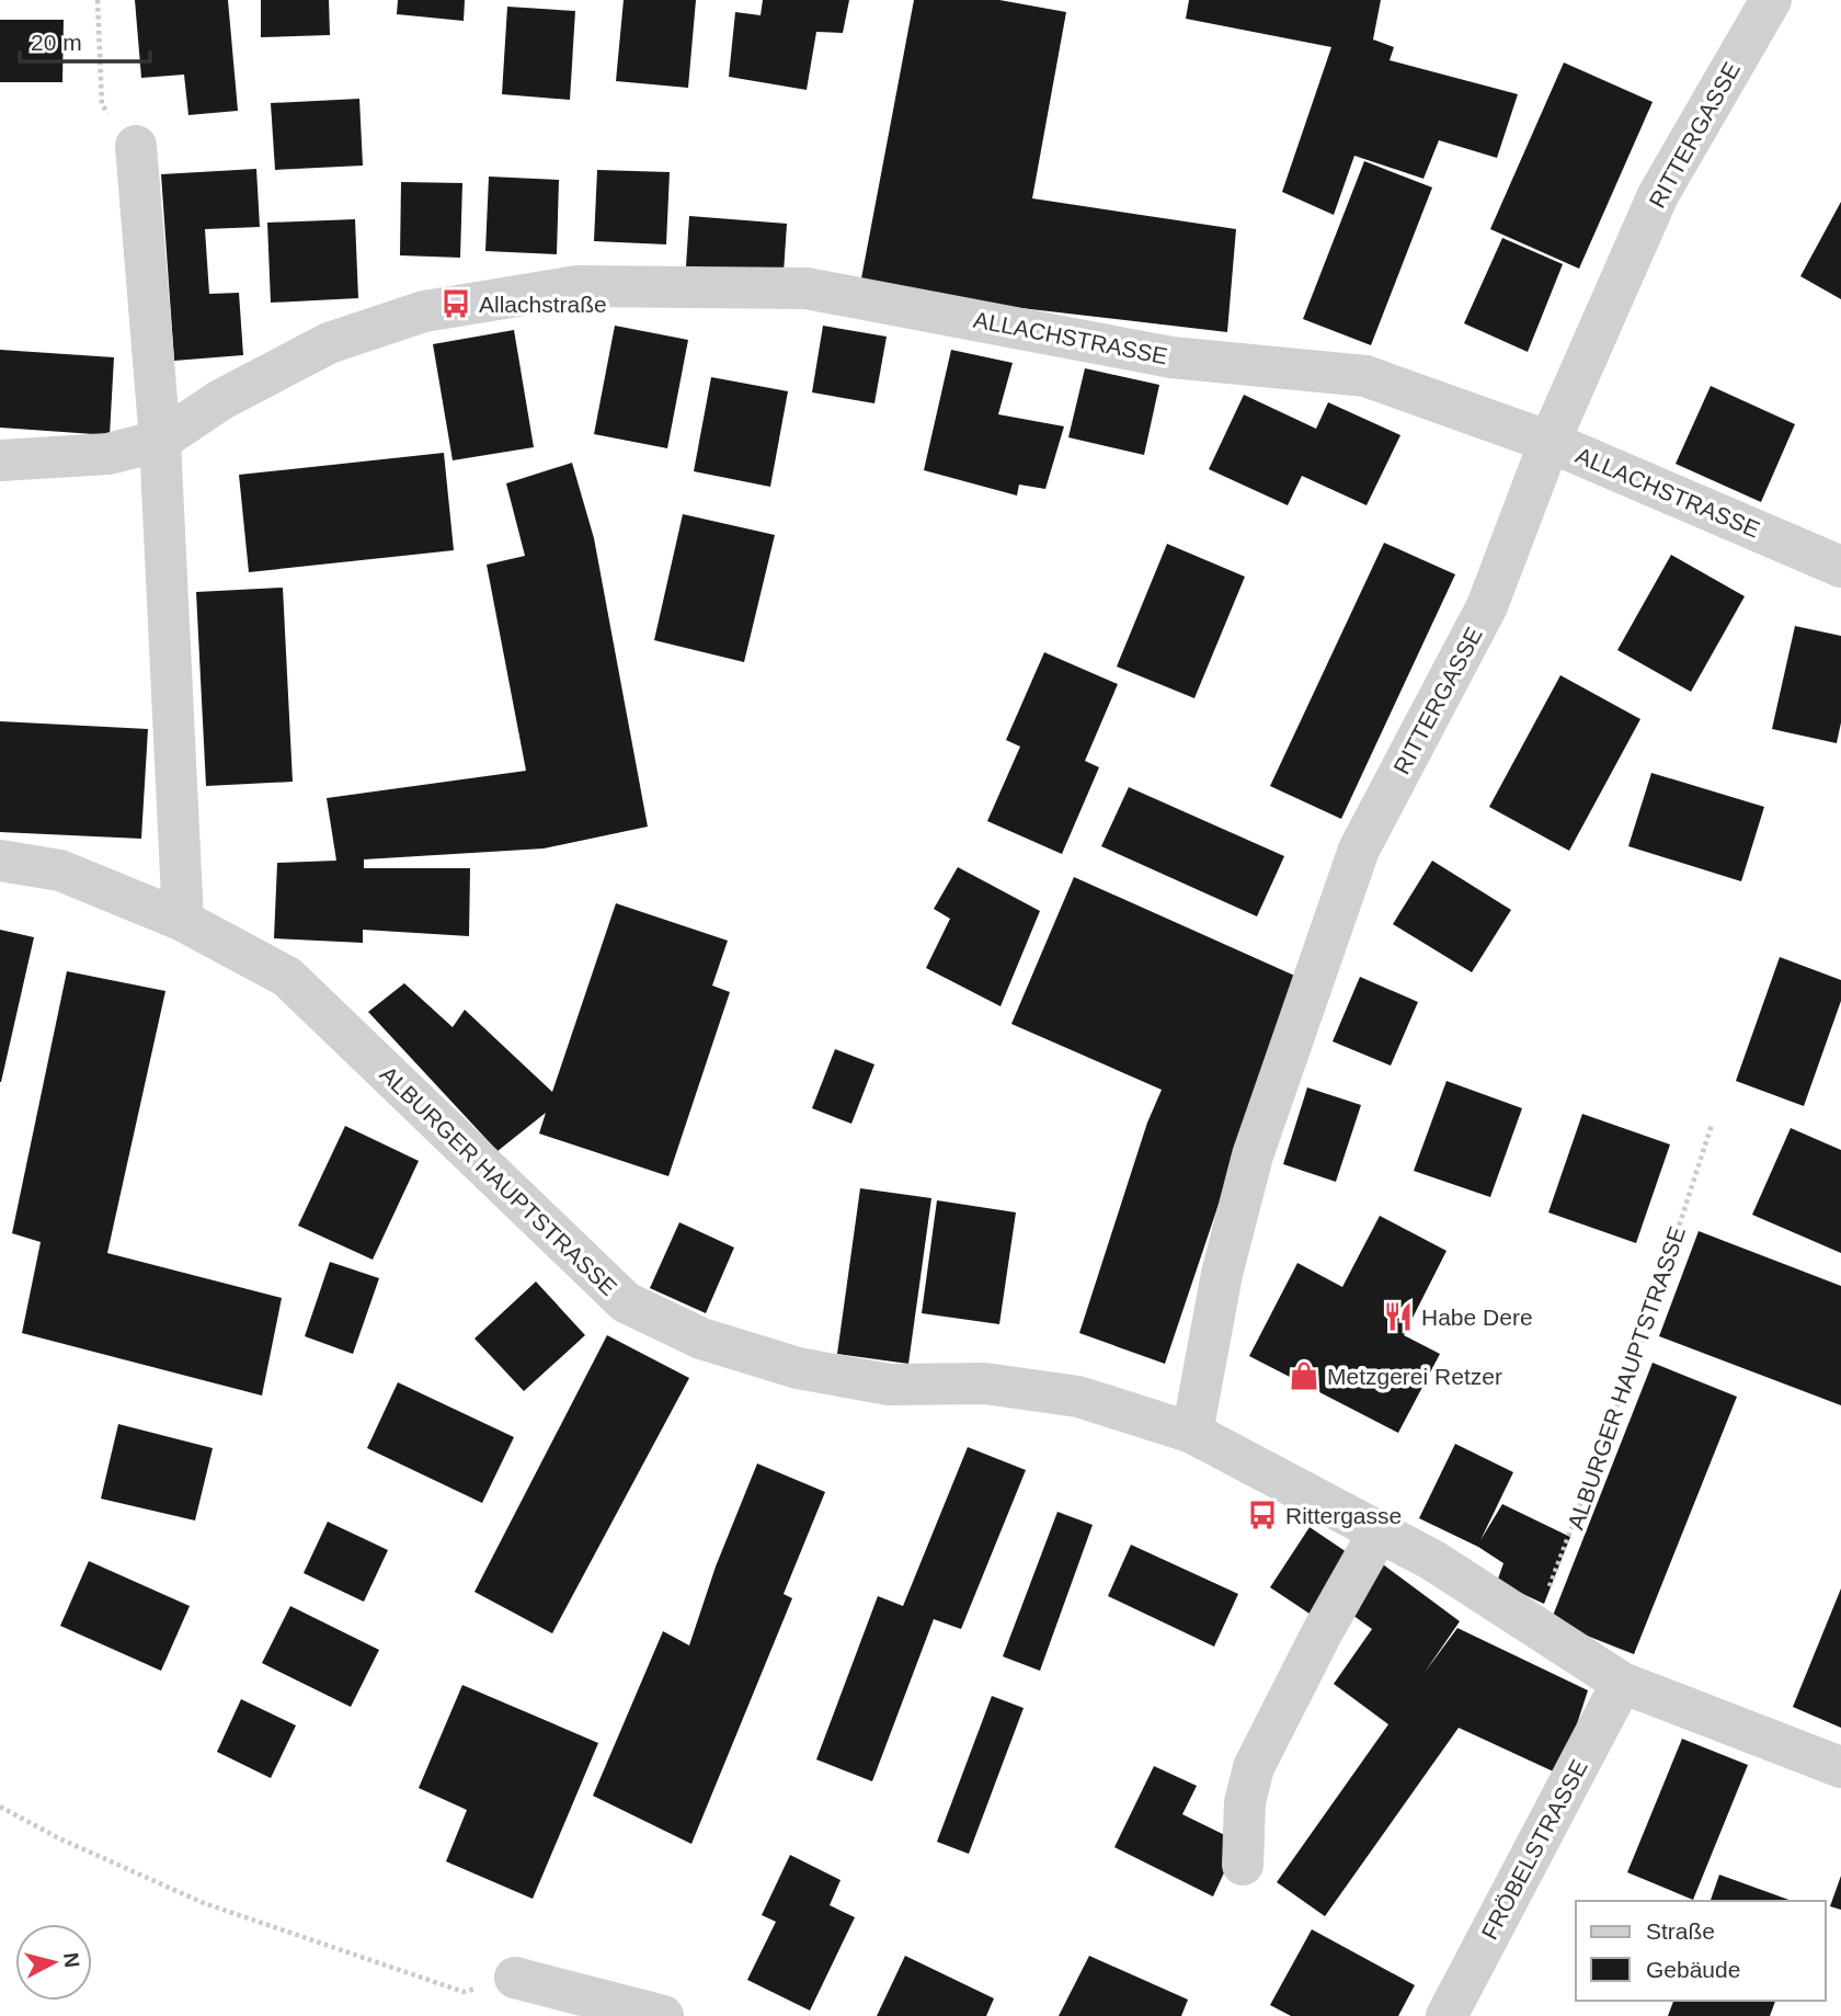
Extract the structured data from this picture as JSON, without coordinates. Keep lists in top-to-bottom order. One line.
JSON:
{"streets":{"street":["RITTERGASSE","ALLACHSTRASSE","ALBURGER HAUPTSTRASSE","FRÖBELSTRASSE"]},"crossings":[["RITTERGASSE","ALLACHSTRASSE"],["RITTERGASSE","ALBURGER HAUPTSTRASSE"],["ALBURGER HAUPTSTRASSE","FRÖBELSTRASSE"]],"places":{"bus stop":["Allachstraße","Rittergasse"],"restaurant":["Habe Dere"],"shop":["Metzgerei Retzer"]},"legend":["Straße","Gebäude"],"scale_bar":"20 m","north":"right"}
